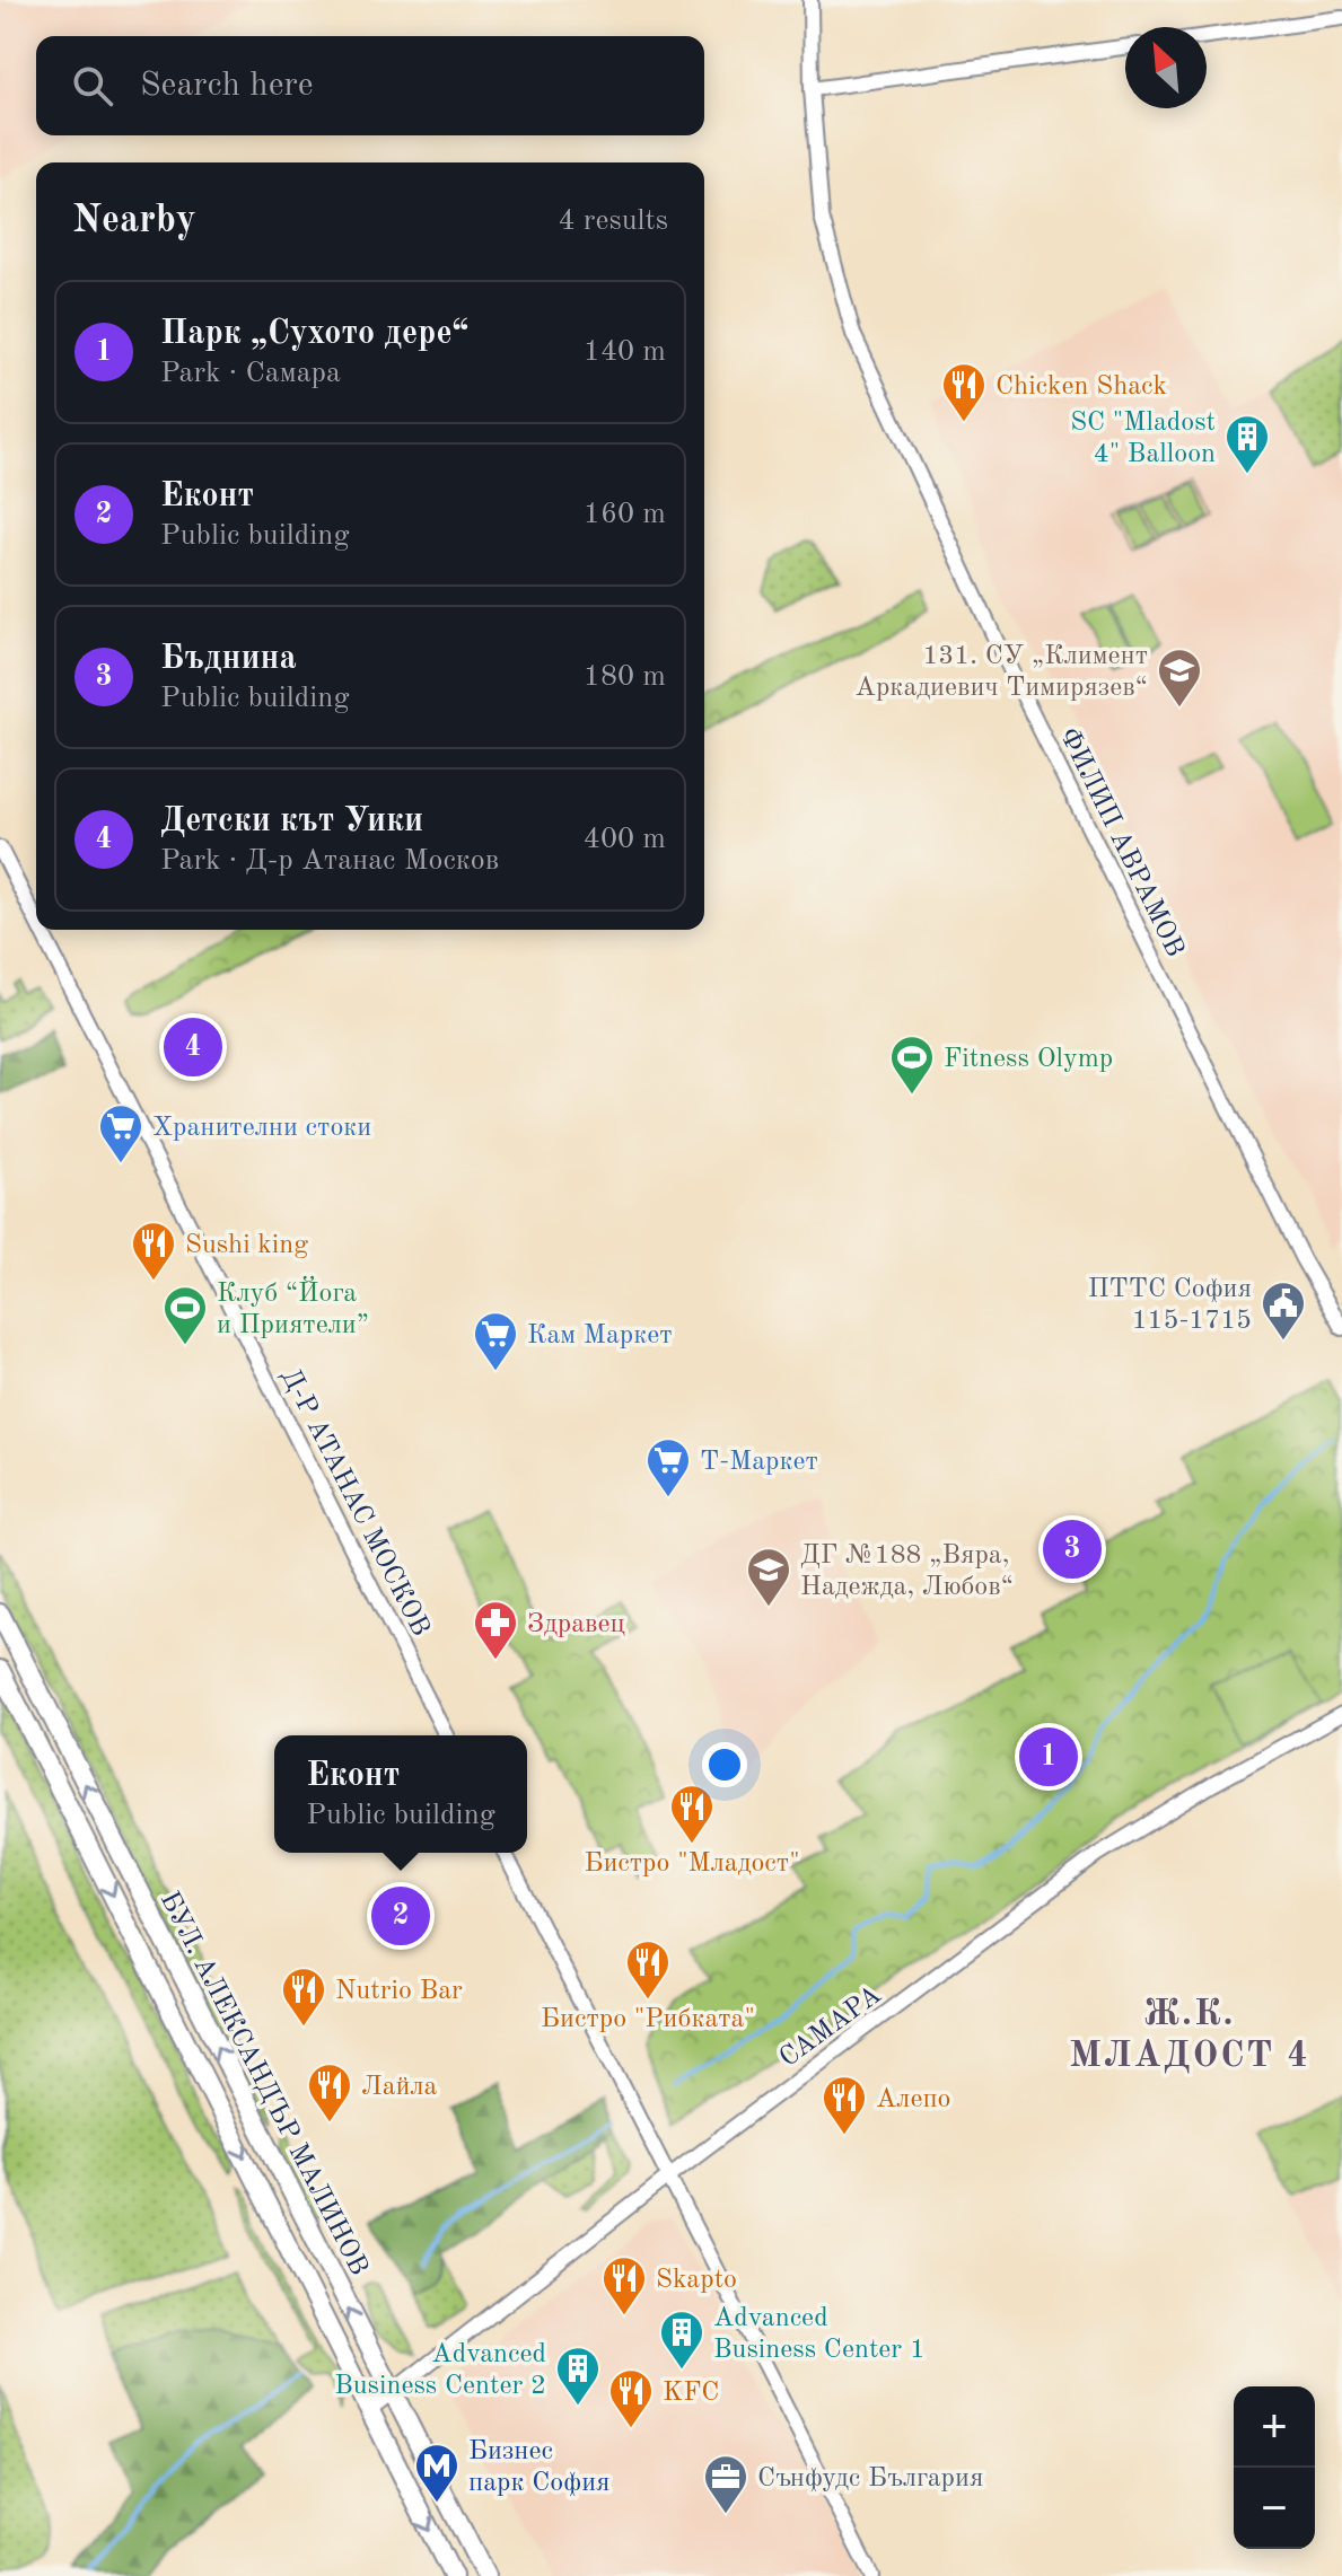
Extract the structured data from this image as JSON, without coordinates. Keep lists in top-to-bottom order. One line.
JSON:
{"streets":{"main road":["БУЛ. АЛЕКСАНДЪР МАЛИНОВ"],"street":["ФИЛИП АВРАМОВ","Д-Р АТАНАС МОСКОВ","САМАРА"]},"crossings":[["САМАРА","БУЛ. АЛЕКСАНДЪР МАЛИНОВ"]],"districts":["Ж.К. МЛАДОСТ 4"],"places":{"restaurant":["Chicken Shack","Sushi king","Бистро \"Младост\"","Бистро \"Рибката\"","Nutrio Bar","Лайла","Алепо","Skapto","KFC"],"building":["SC \"Mladost 4\" Balloon","Advanced Business Center 1","Advanced Business Center 2"],"school or university":["131. СУ „Климент Аркадиевич Тимирязев“","ДГ №188 „Вяра, Надежда, Любов“"],"sports":["Fitness Olymp","Клуб “Йога и Приятели”"],"supermarket":["Хранителни стоки","Кам Маркет","Т-Маркет"],"public building":["ПТТС София 115-1715"],"pharmacy":["Здравец"],"metro station":["Бизнес парк София"],"office":["Сънфудс България"]},"north":"top left","page":{"search":"Search here","heading":["Nearby","4 results"],"list":[{"mark":"1","name":"Парк „Сухото дере“","note":"Park · Самара","value":"140 m"},{"mark":"2","name":"Еконт","note":"Public building","value":"160 m"},{"mark":"3","name":"Бъднина","note":"Public building","value":"180 m"},{"mark":"4","name":"Детски кът Уики","note":"Park · Д-р Атанас Москов","value":"400 m"}],"pins":["4","3","1","2"],"popup":["Еконт","Public building"],"map_buttons":["+","−"]}}
